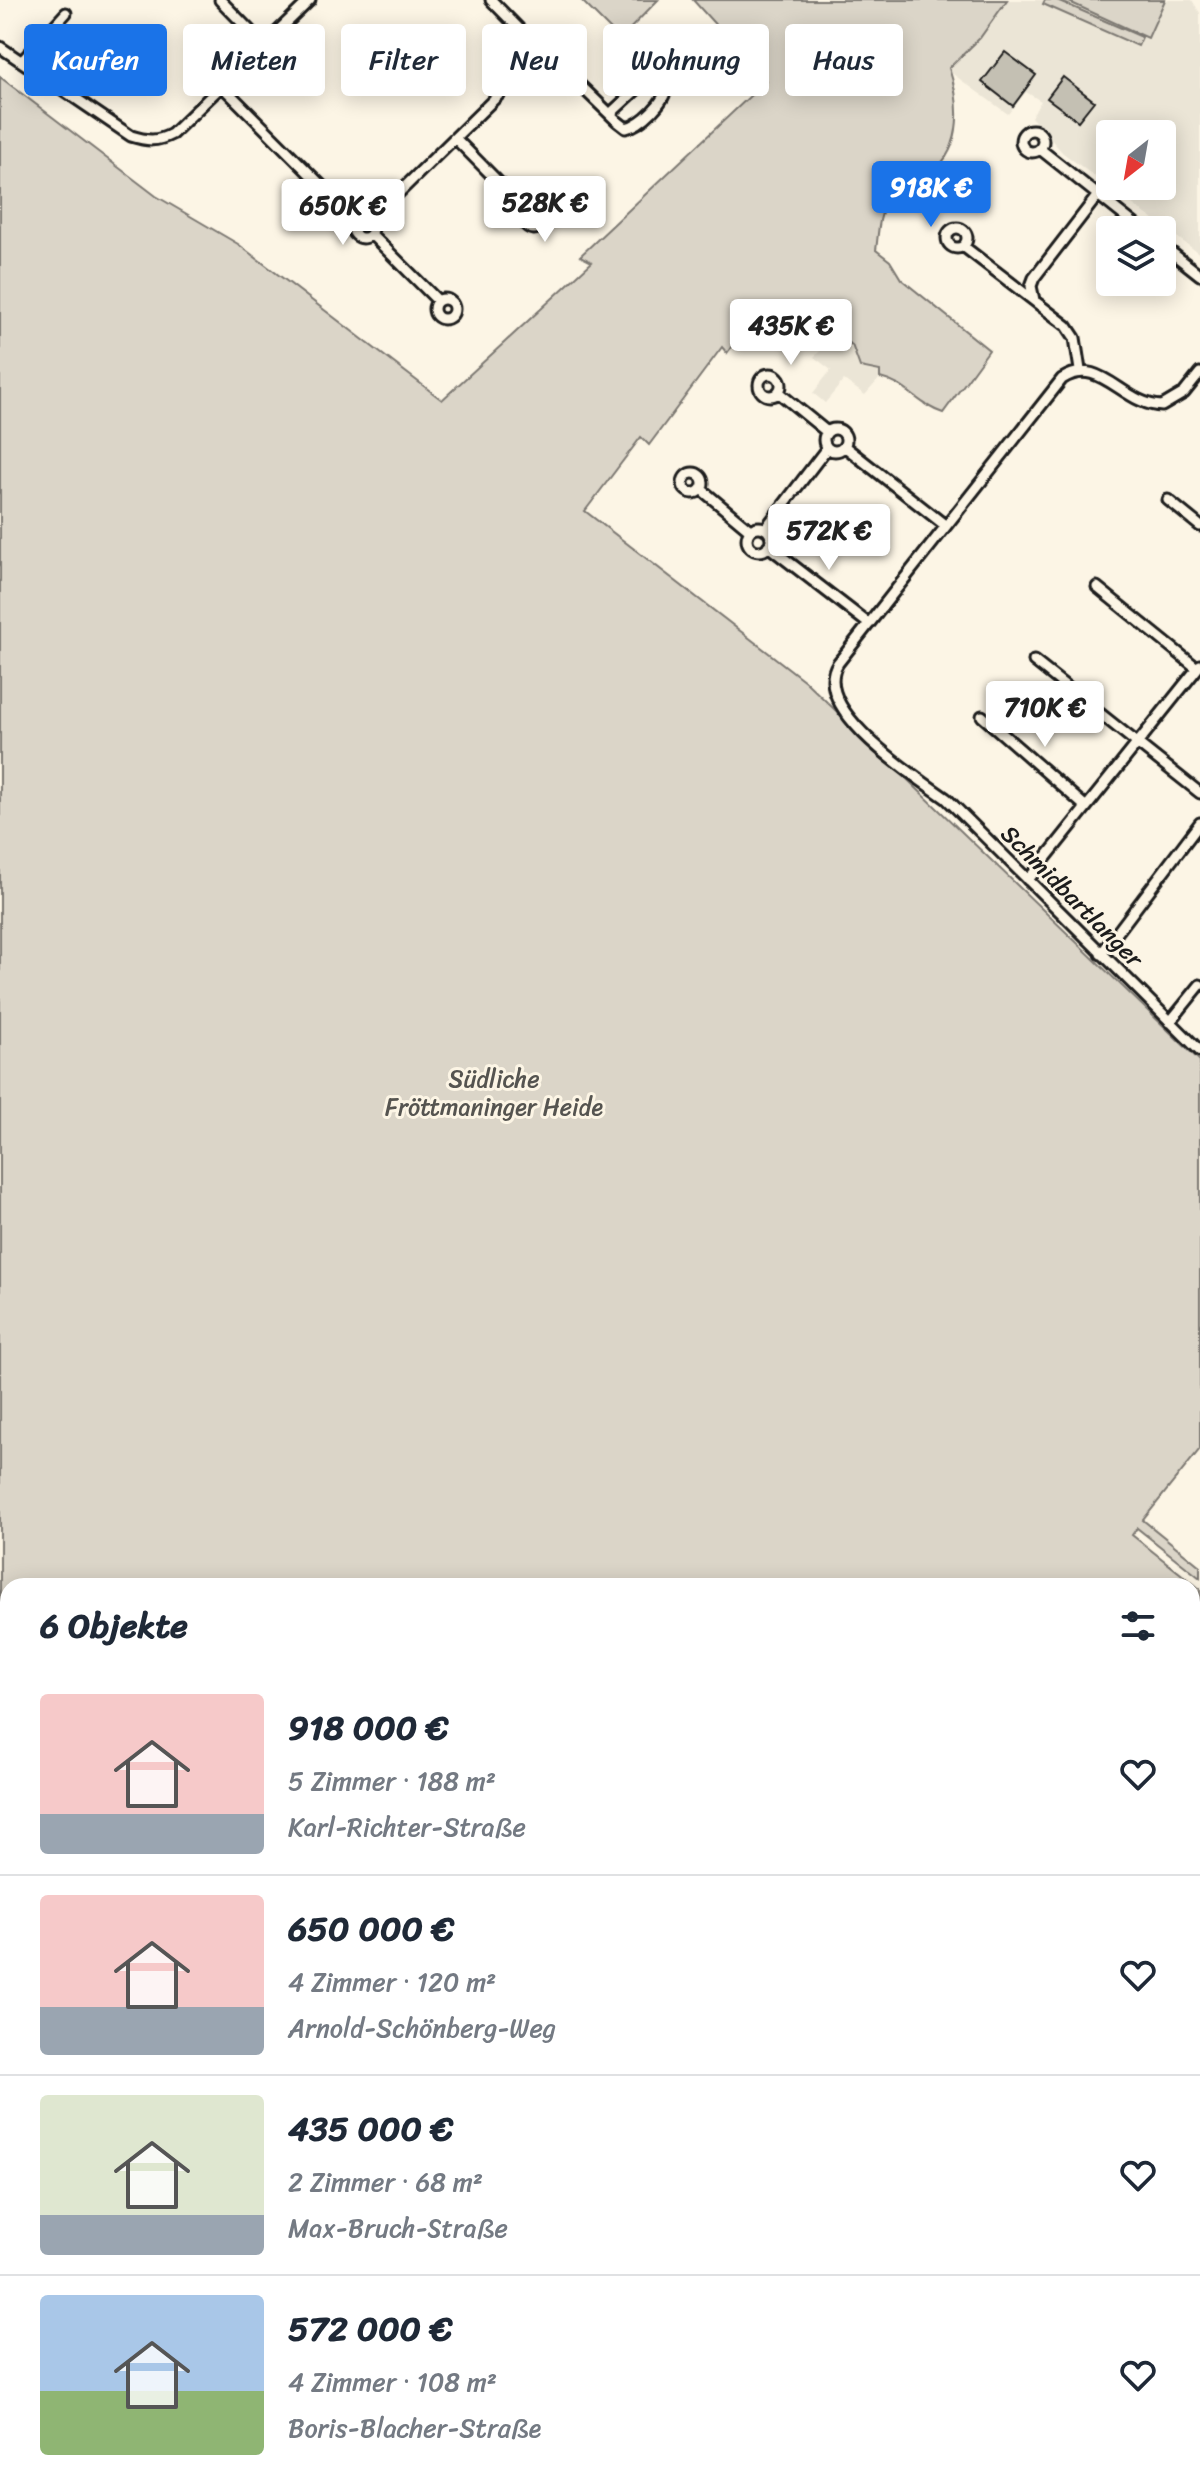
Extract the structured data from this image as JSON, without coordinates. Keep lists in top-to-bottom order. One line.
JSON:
{"streets":{"street":["Schmidbartlanger"]},"parks":["Südliche Fröttmaninger Heide"],"north":"bottom left","page":{"chip":["Kaufen","Mieten","Filter","Neu","Wohnung","Haus"],"price":["918K €","528K €","650K €","435K €","572K €","710K €"],"heading":"6 Objekte","list":[{"name":"918 000 €","note":"5 Zimmer · 188 m² · Karl-Richter-Straße"},{"name":"650 000 €","note":"4 Zimmer · 120 m² · Arnold-Schönberg-Weg"},{"name":"435 000 €","note":"2 Zimmer · 68 m² · Max-Bruch-Straße"},{"name":"572 000 €","note":"4 Zimmer · 108 m² · Boris-Blacher-Straße"}]}}
